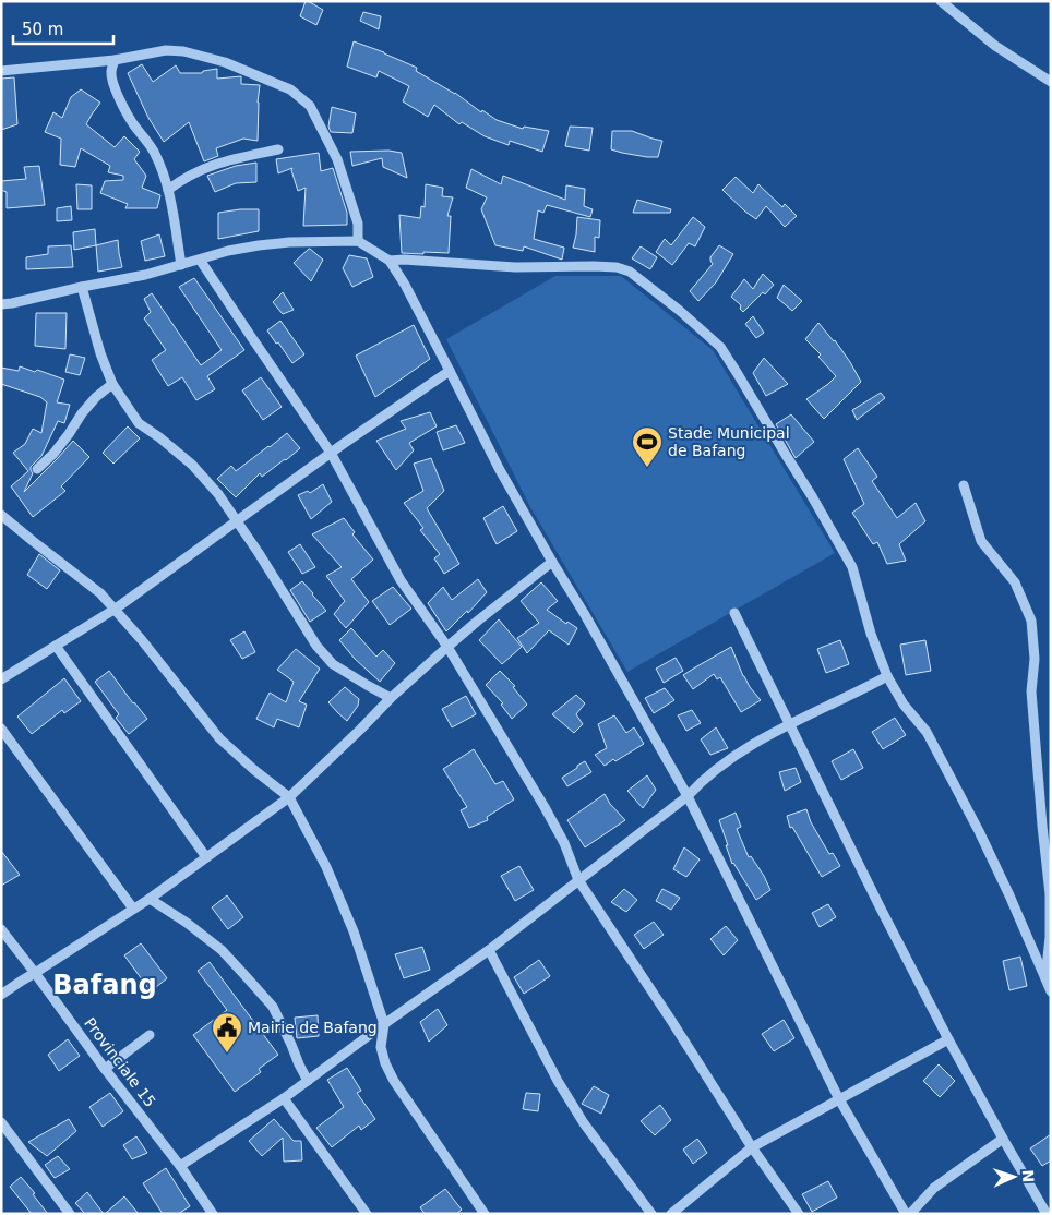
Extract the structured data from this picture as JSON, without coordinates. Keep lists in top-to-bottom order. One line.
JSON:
{"streets":{"street":["Provinciale 15"]},"districts":["Bafang"],"places":{"sports":["Stade Municipal de Bafang"],"public building":["Mairie de Bafang"]},"scale_bar":"50 m","north":"right"}
